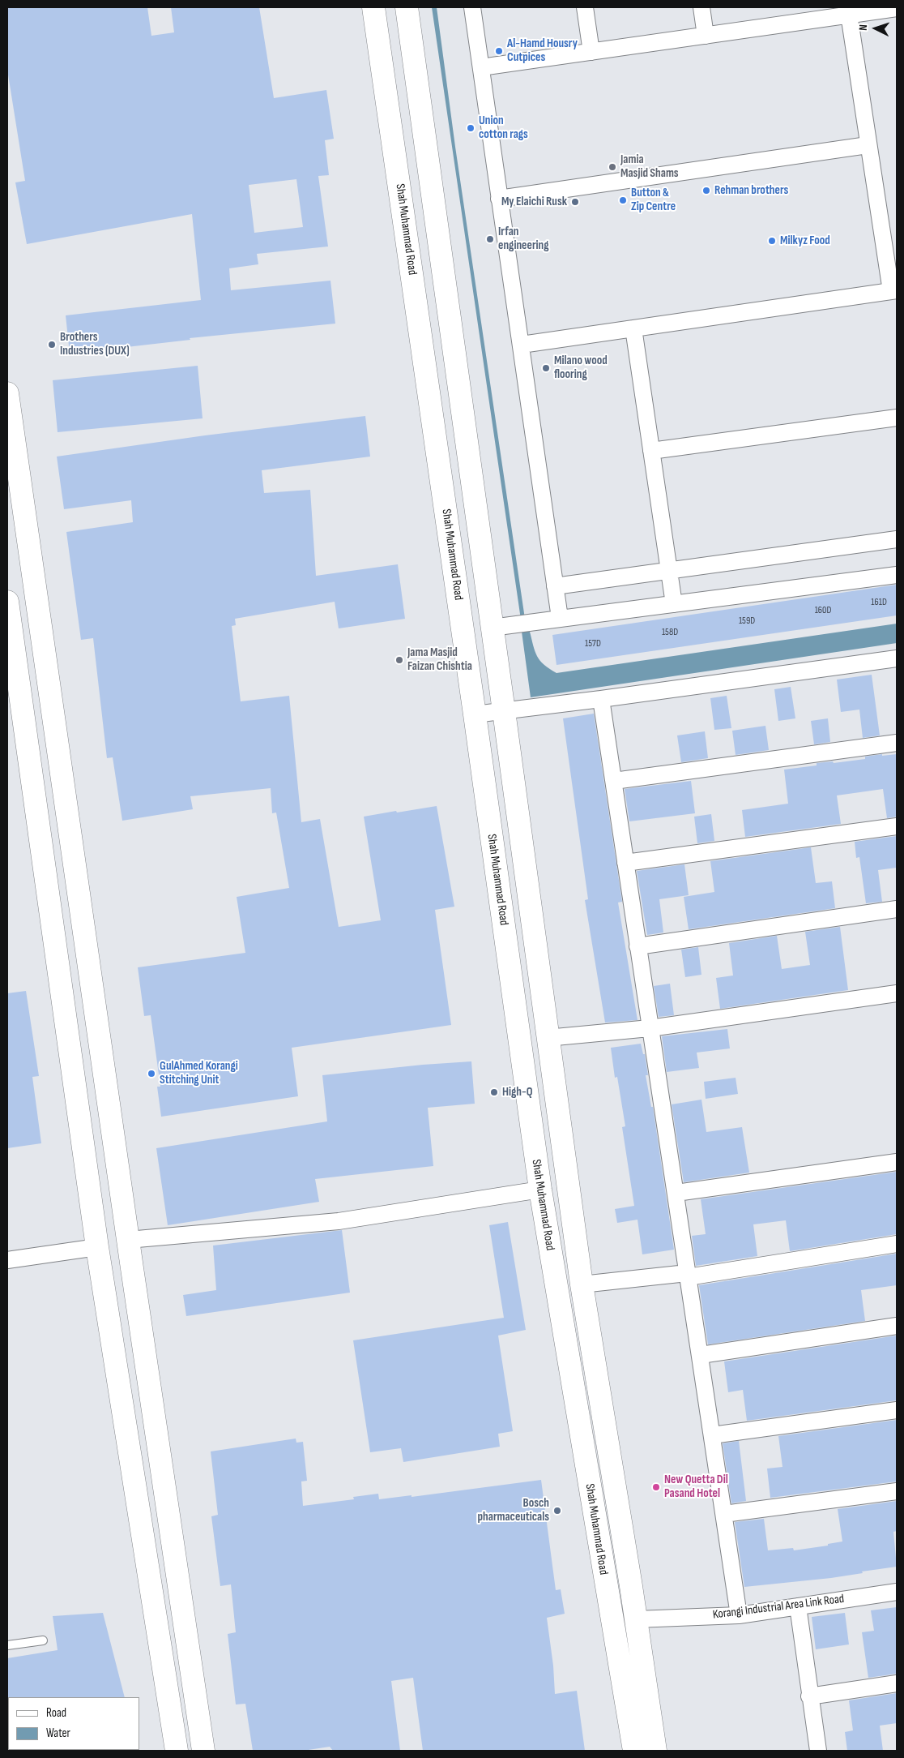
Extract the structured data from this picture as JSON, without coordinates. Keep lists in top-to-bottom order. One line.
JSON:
{"streets":{"main road":["Shah Muhammad Road"],"street":["Korangi Industrial Area Link Road"]},"crossings":[["Shah Muhammad Road","Korangi Industrial Area Link Road"]],"places":["Al-Hamd Housry Cutpices","Union cotton rags","Jamia Masjid Shams","Rehman brothers","Button & Zip Centre","My Elaichi Rusk","Irfan engineering","Milkyz Food","Brothers Industries (DUX)","Milano wood flooring","Jama Masjid Faizan Chishtia","GulAhmed Korangi Stitching Unit","High-Q","New Quetta Dil Pasand Hotel","Bosch pharmaceuticals"],"house_numbers":["161D","160D","159D","158D","157D"],"legend":["Road","Water"],"north":"left"}
